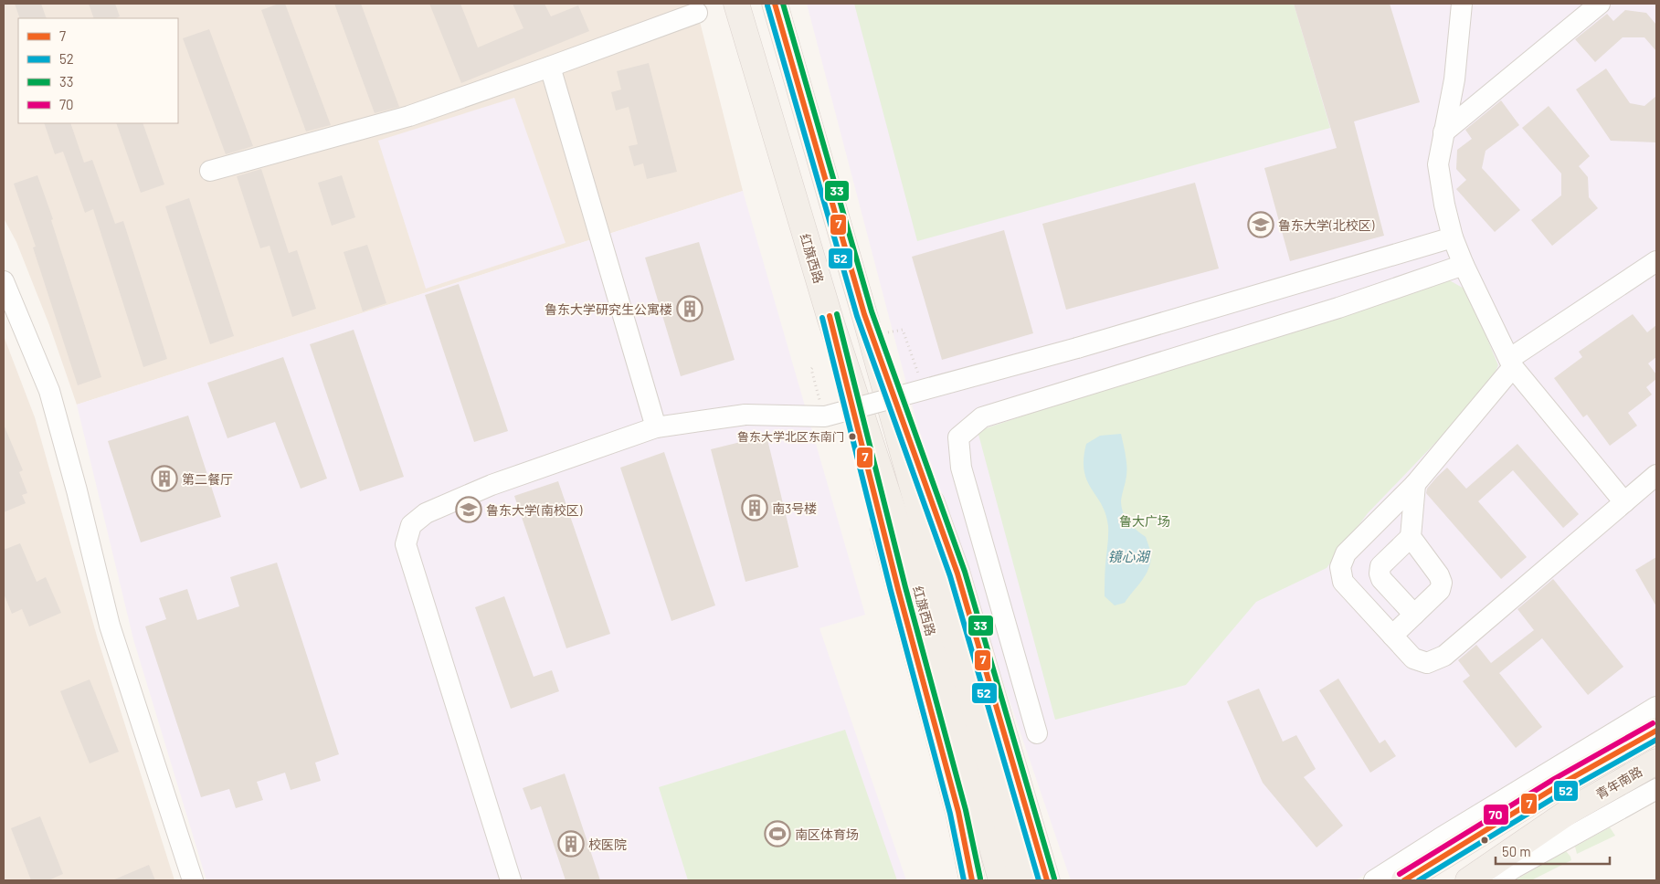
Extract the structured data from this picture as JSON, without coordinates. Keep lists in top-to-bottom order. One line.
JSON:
{"streets":{"main road":["红旗西路","青年南路"]},"water":["镜心湖"],"parks":["鲁大广场"],"places":{"school or university":["鲁东大学(北校区)","鲁东大学(南校区)"],"building":["鲁东大学研究生公寓楼","第二餐厅","南3号楼","校医院"],"other":["鲁东大学北区东南门"],"sports":["南区体育场"]},"lines":["transit line 7","transit line 33","transit line 52","transit line 70"],"legend":["7","52","33","70"],"scale_bar":"50 m"}
